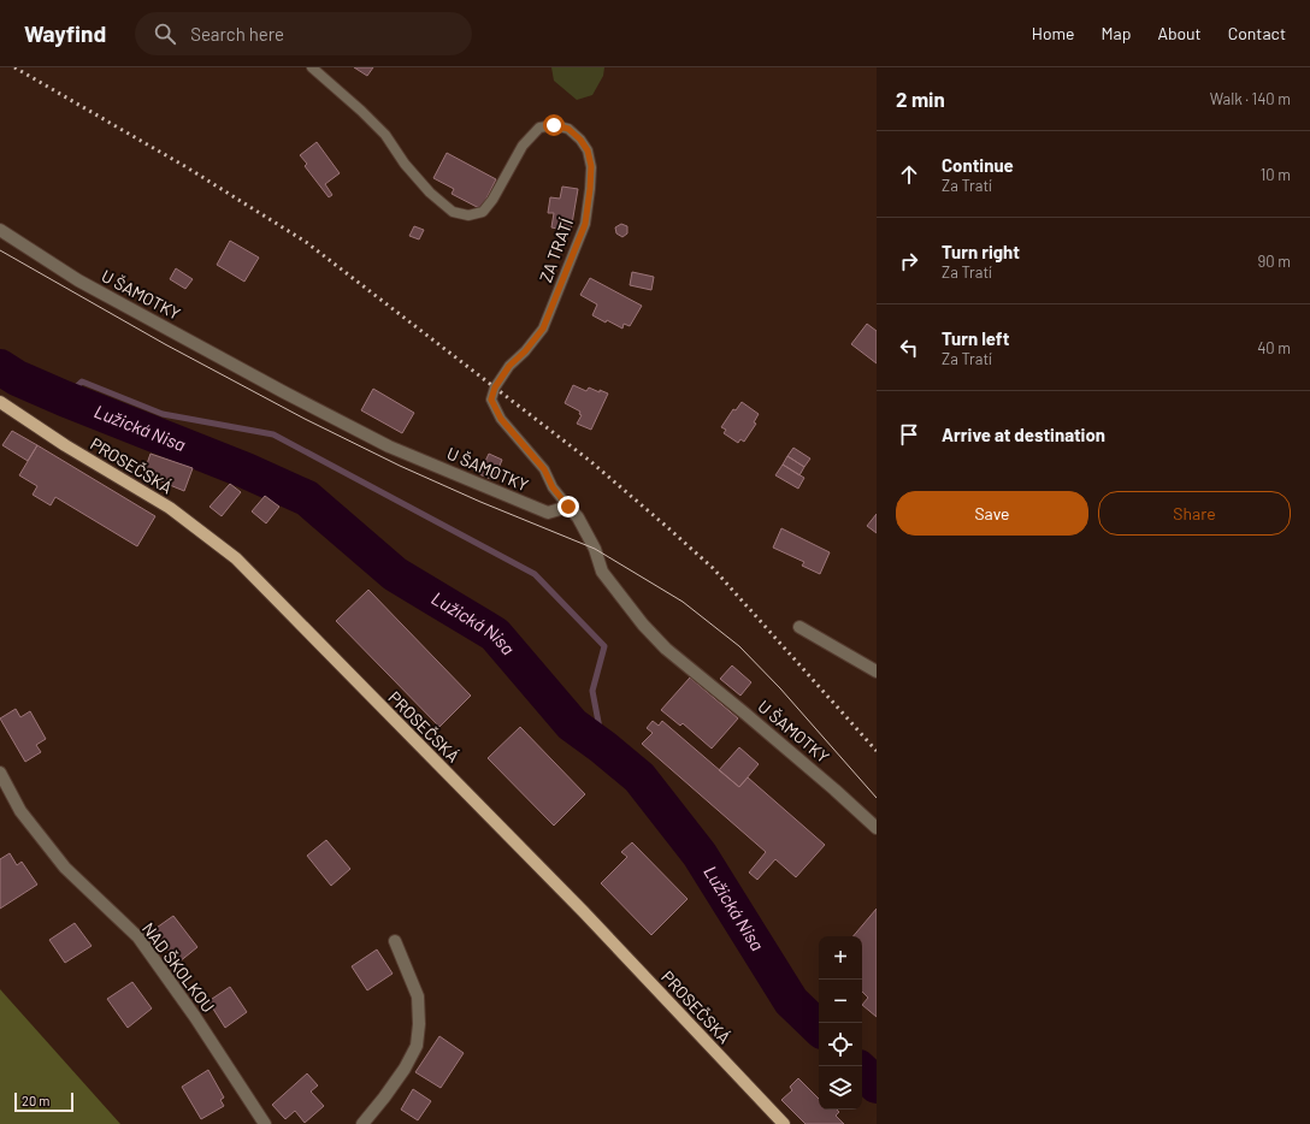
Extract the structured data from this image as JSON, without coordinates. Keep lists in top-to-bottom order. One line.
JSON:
{"streets":{"main road":["PROSEČSKÁ"],"street":["U ŠAMOTKY","NAD ŠKOLKOU"],"lane":["ZA TRATÍ"]},"crossings":[["ZA TRATÍ","U ŠAMOTKY"]],"water":["Lužická Nisa"],"scale_bar":"20 m","page":{"header":"Wayfind","search":"Search here","nav":["Home","Map","About","Contact"],"heading":["2 min","Walk · 140 m"],"list":[["Continue","Za Tratí","10 m"],["Turn right","Za Tratí","90 m"],["Turn left","Za Tratí","40 m"],"Arrive at destination"],"buttons":["Save","Share"],"map_buttons":["+","−"],"scale":"20 m"}}
